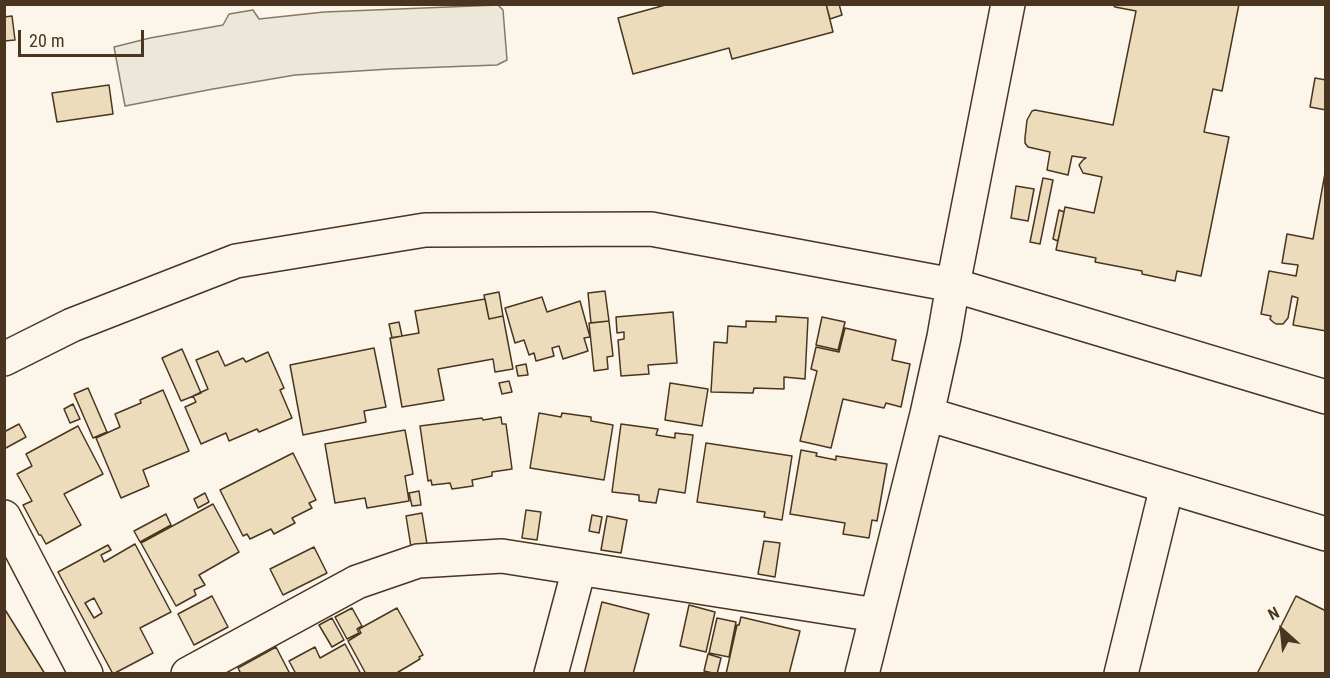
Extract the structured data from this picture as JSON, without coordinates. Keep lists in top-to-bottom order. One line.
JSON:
{"scale_bar":"20 m","north":"top left"}
